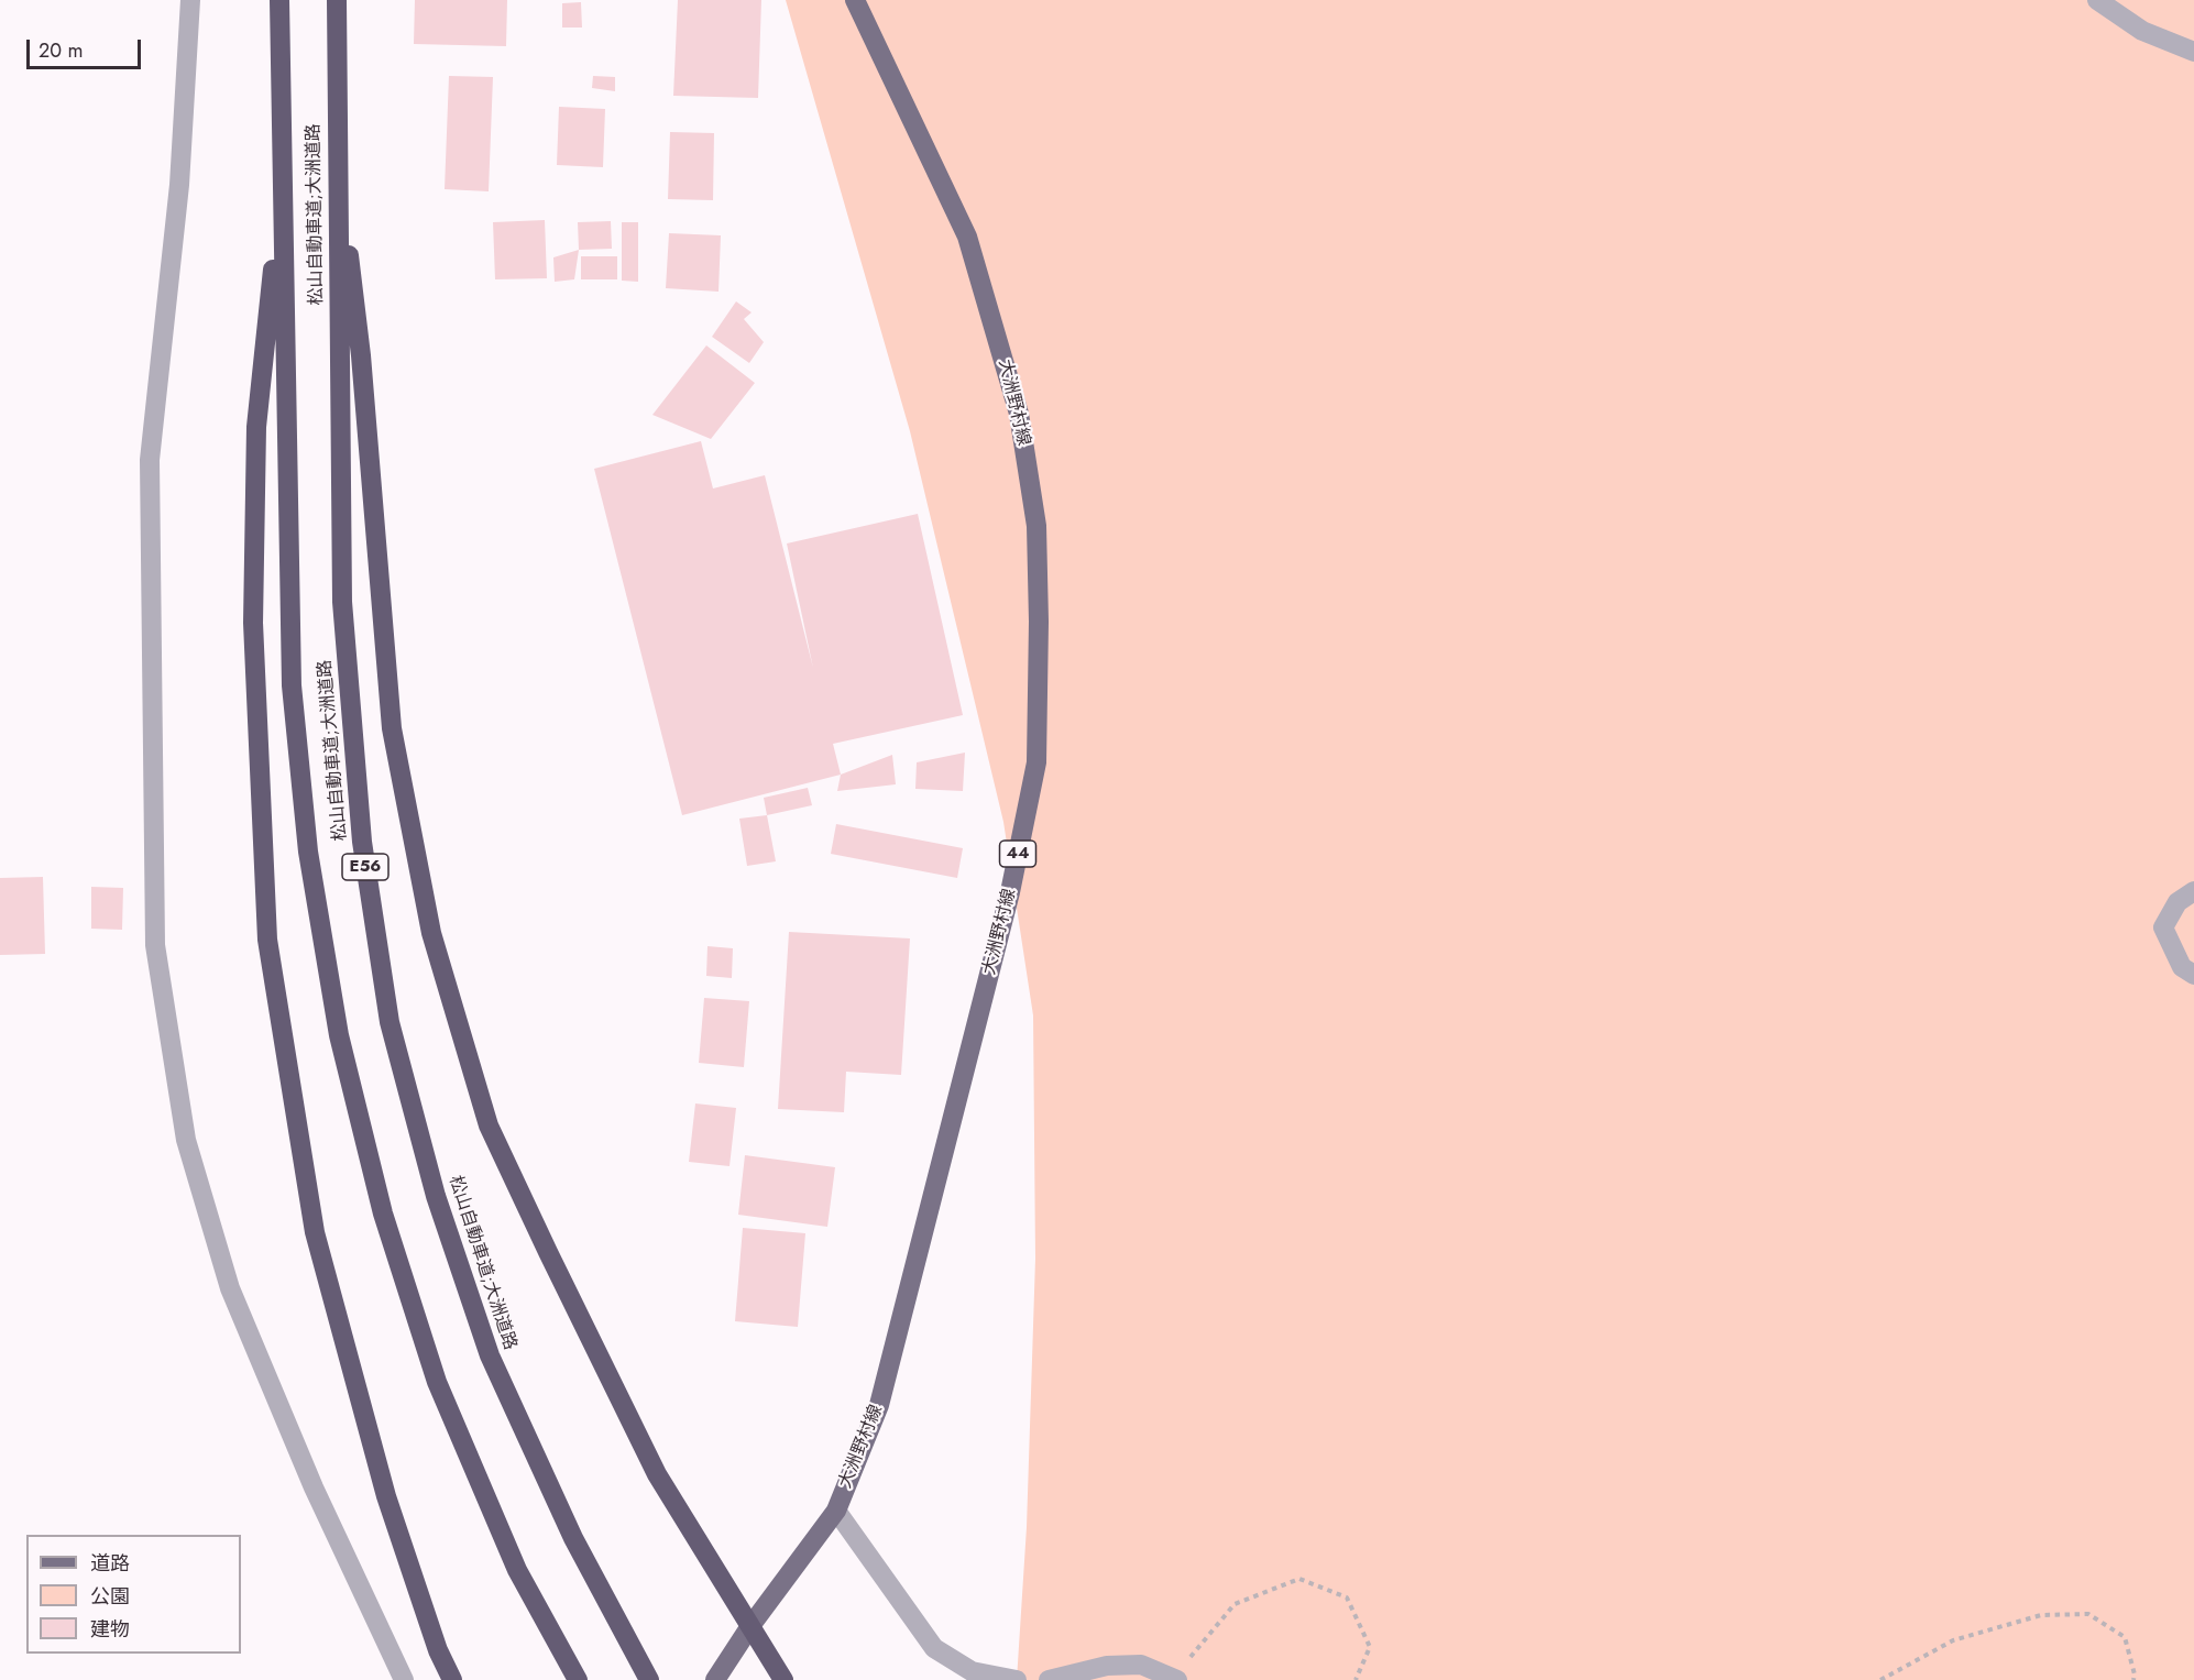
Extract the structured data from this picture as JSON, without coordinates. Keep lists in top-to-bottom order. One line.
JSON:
{"streets":{"highway":["松山自動車道;大洲道路","E56"],"main road":["大洲野村線","44"]},"legend":["道路","公園","建物"],"scale_bar":"20 m"}
